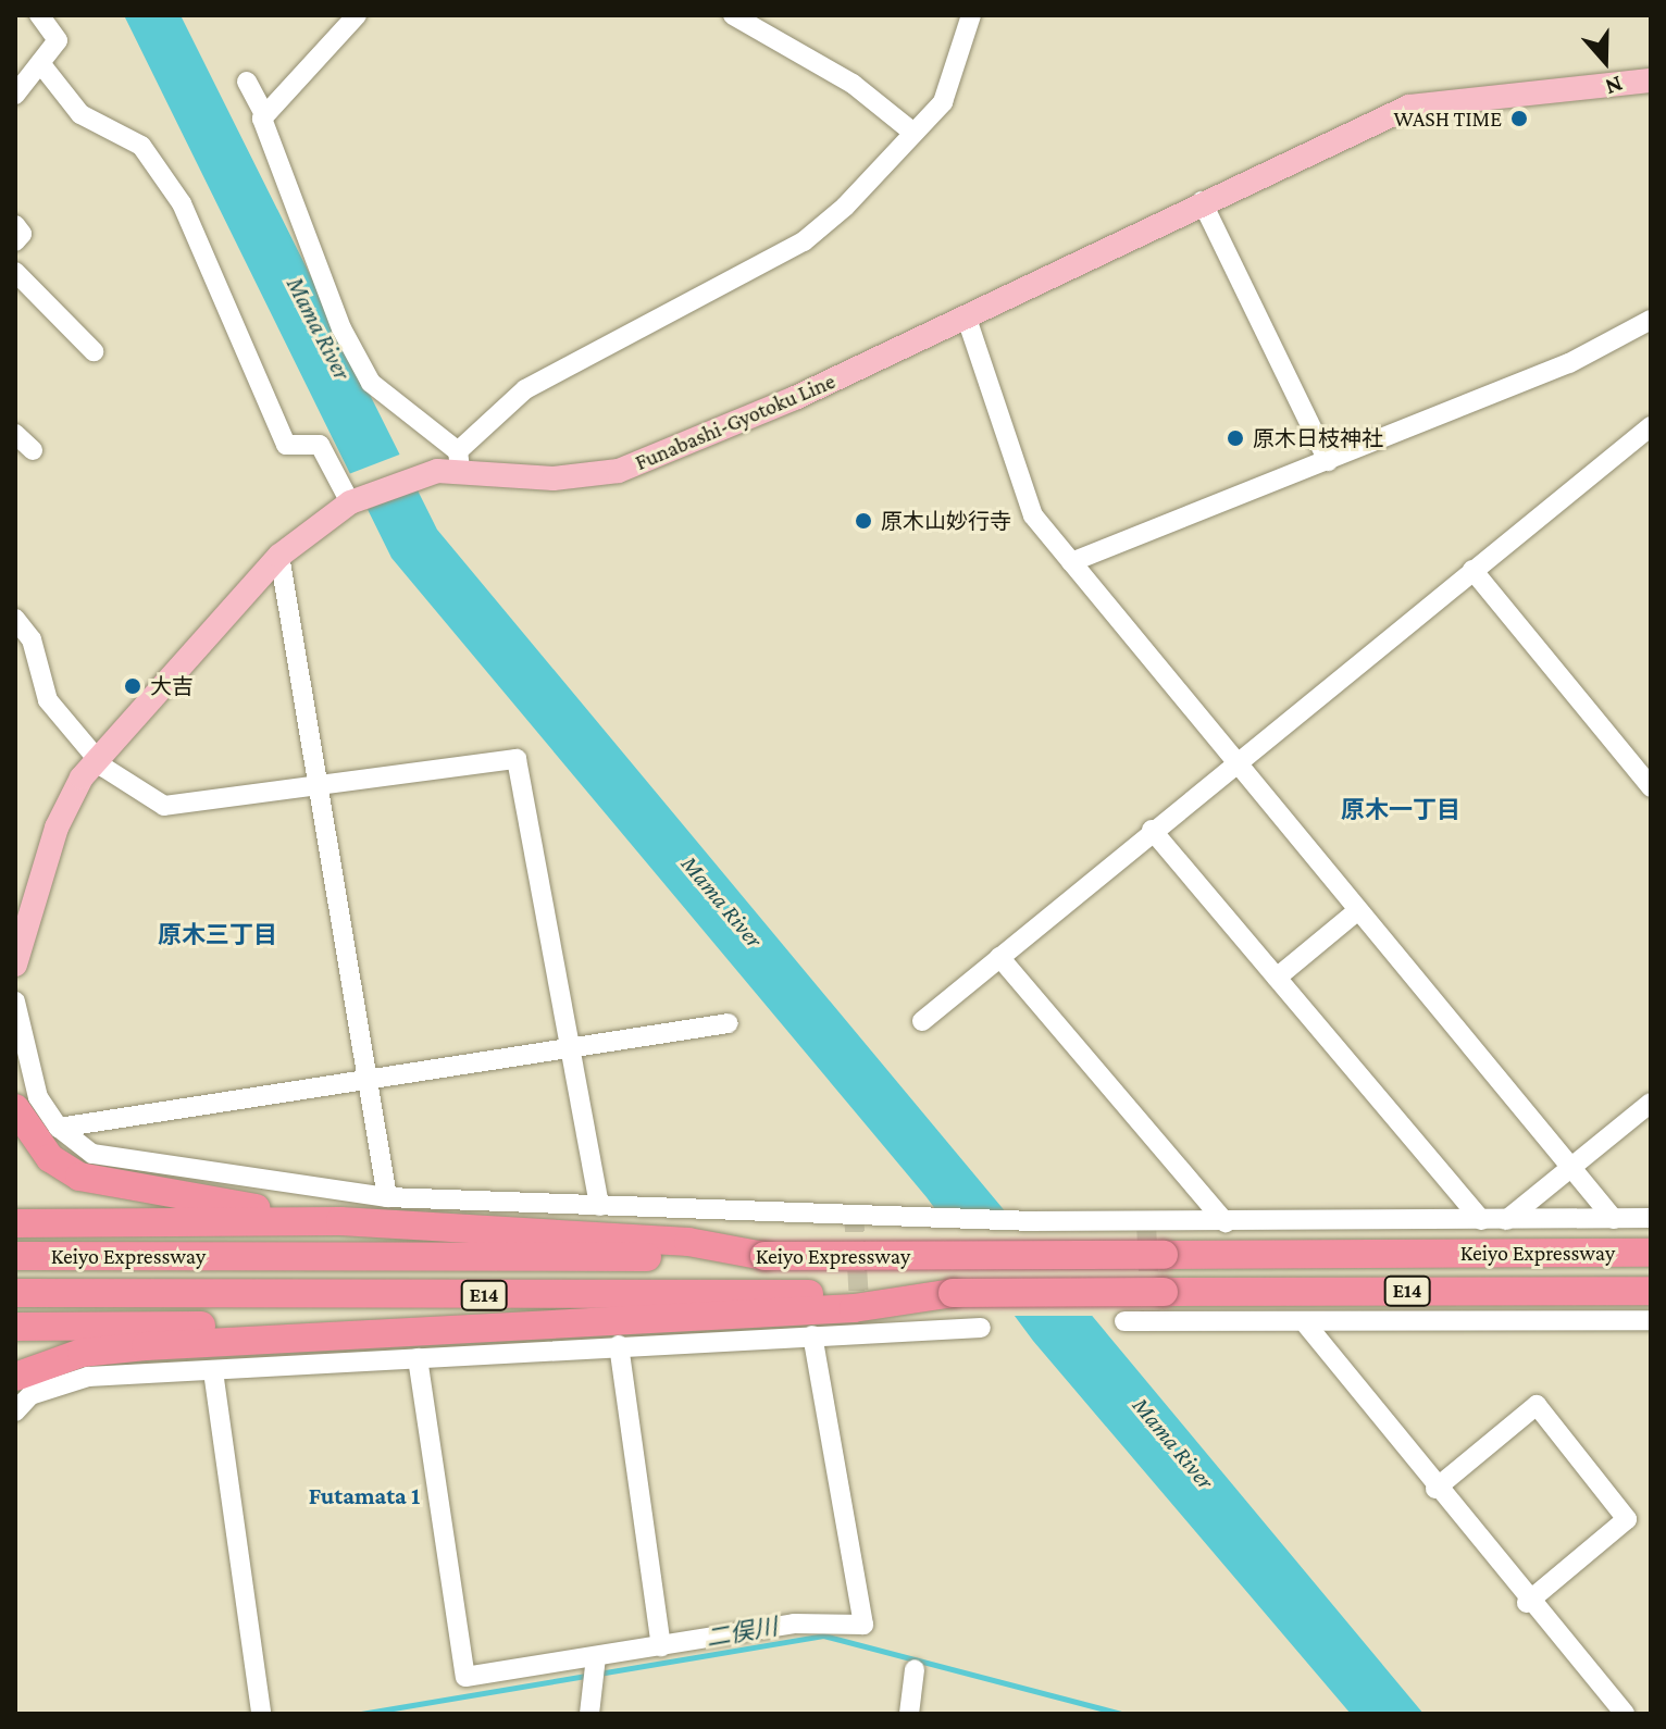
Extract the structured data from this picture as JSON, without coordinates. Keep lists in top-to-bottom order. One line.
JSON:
{"streets":{"highway":["Keiyo Expressway","E14"],"main road":["Funabashi-Gyotoku Line"]},"districts":["原木一丁目","原木三丁目","Futamata 1"],"water":["Mama River","二俣川"],"places":["WASH TIME","原木日枝神社","原木山妙行寺","大吉"],"north":"bottom"}
